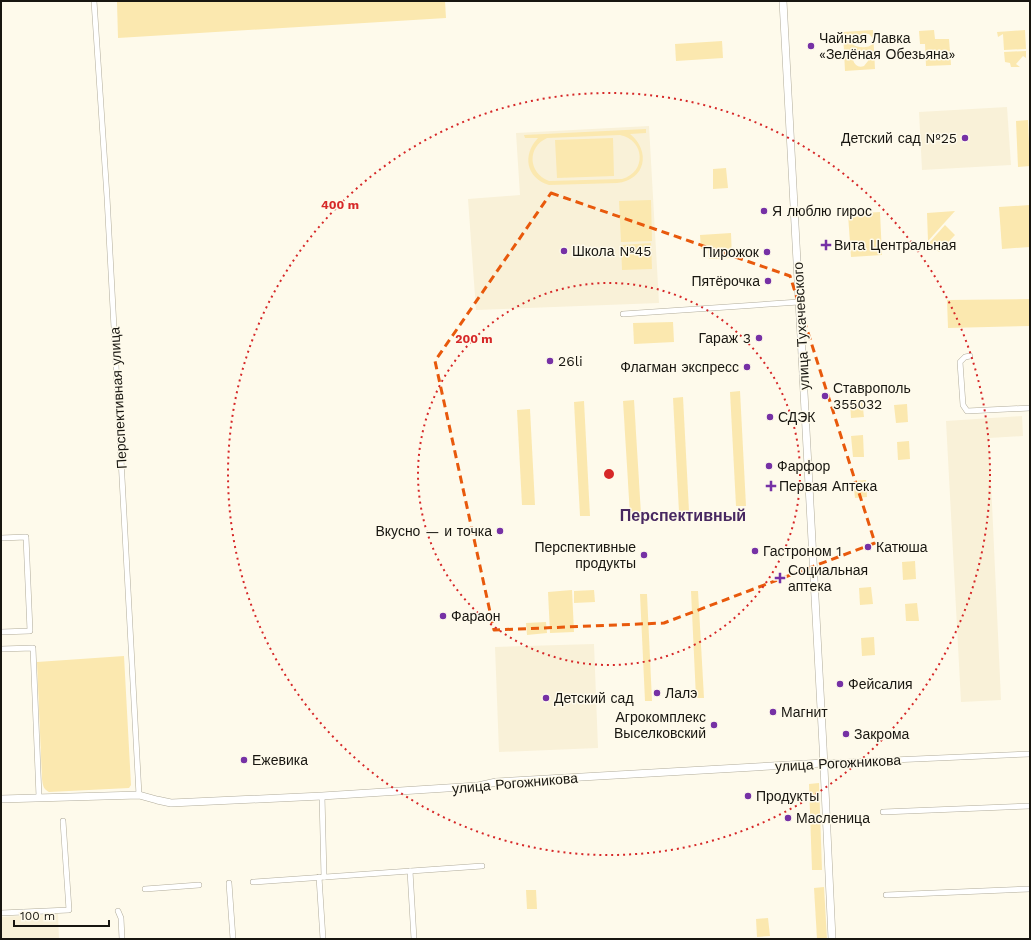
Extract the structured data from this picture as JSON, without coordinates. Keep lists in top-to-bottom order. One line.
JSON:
{"streets":{"main road":["улица Тухачевского","улица Рогожникова"],"street":["Перспективная улица"]},"crossings":[["улица Тухачевского","улица Рогожникова"],["Перспективная улица","улица Рогожникова"]],"districts":["Перспективный"],"places":{"other":["Чайная Лавка «Зелёная Обезьяна»","Детский сад №25","Я люблю гирос","Школа №45","Пирожок","Пятёрочка","Гараж 3","26li","Флагман экспресс","Ставрополь 355032","СДЭК","Фарфор","Вкусно — и точка","Катюша","Гастроном 1","Перспективные продукты","Фараон","Фейсалия","Лалэ","Детский сад","Магнит","Агрокомплекс Выселковский","Закрома","Ежевика","Продукты","Масленица"],"health":["Вита Центральная","Первая Аптека","Социальная аптека"]},"scale_bar":"100 m","rings":["400 m","200 m"]}
